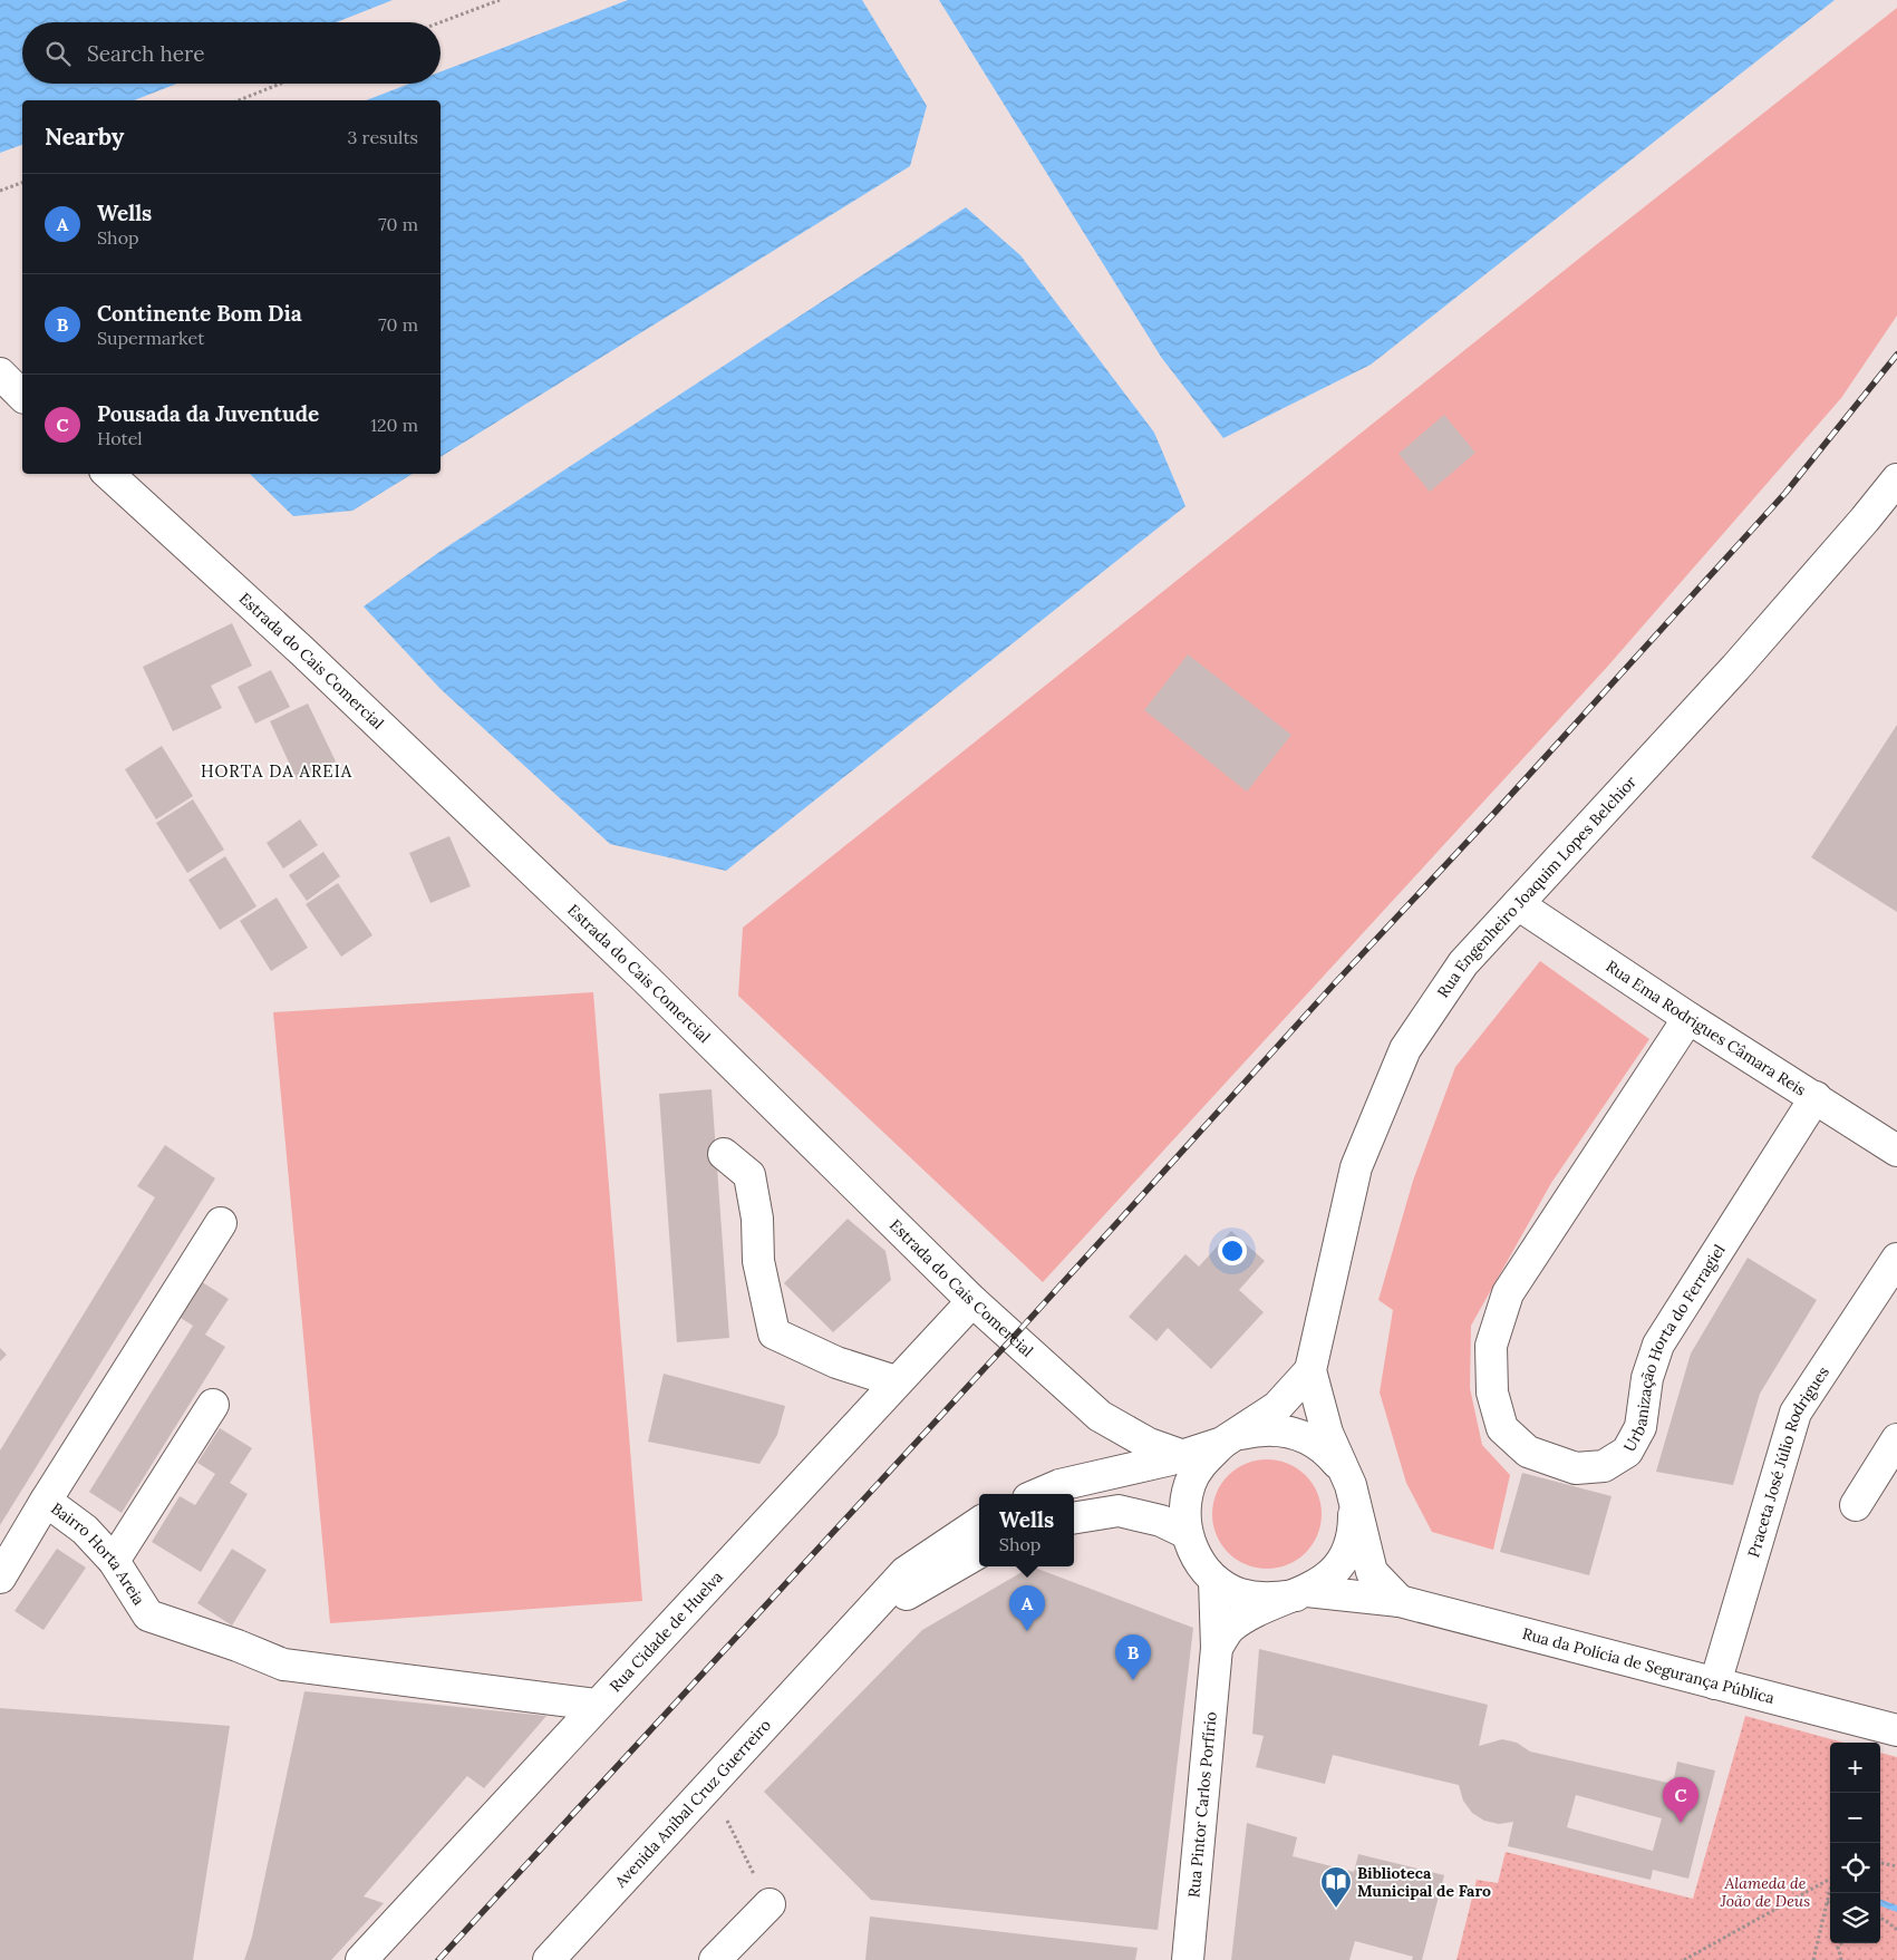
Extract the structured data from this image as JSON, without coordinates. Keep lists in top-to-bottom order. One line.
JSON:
{"streets":{"street":["Estrada do Cais Comercial","Rua Engenheiro Joaquim Lopes Belchior","Rua Ema Rodrigues Câmara Reis","Urbanização Horta do Ferragiel","Praceta José Júlio Rodrigues","Bairro Horta Areia","Rua Cidade de Huelva","Rua da Polícia de Segurança Pública","Avenida Aníbal Cruz Guerreiro","Rua Pintor Carlos Porfírio"]},"crossings":[["Estrada do Cais Comercial","Rua Cidade de Huelva"],["Rua Engenheiro Joaquim Lopes Belchior","Rua Ema Rodrigues Câmara Reis"],["Rua Ema Rodrigues Câmara Reis","Urbanização Horta do Ferragiel"],["Praceta José Júlio Rodrigues","Rua da Polícia de Segurança Pública"],["Bairro Horta Areia","Rua Cidade de Huelva"],["Rua da Polícia de Segurança Pública","Rua Pintor Carlos Porfírio"]],"districts":["HORTA DA AREIA"],"parks":["Alameda de João de Deus"],"places":{"library":["Biblioteca Municipal de Faro"]},"page":{"search":"Search here","heading":["Nearby","3 results"],"list":[{"mark":"A","name":"Wells","note":"Shop","value":"70 m"},{"mark":"B","name":"Continente Bom Dia","note":"Supermarket","value":"70 m"},{"mark":"C","name":"Pousada da Juventude","note":"Hotel","value":"120 m"}],"popup":["Wells","Shop"],"pins":["A","B","C"],"map_buttons":["+","−"]}}
